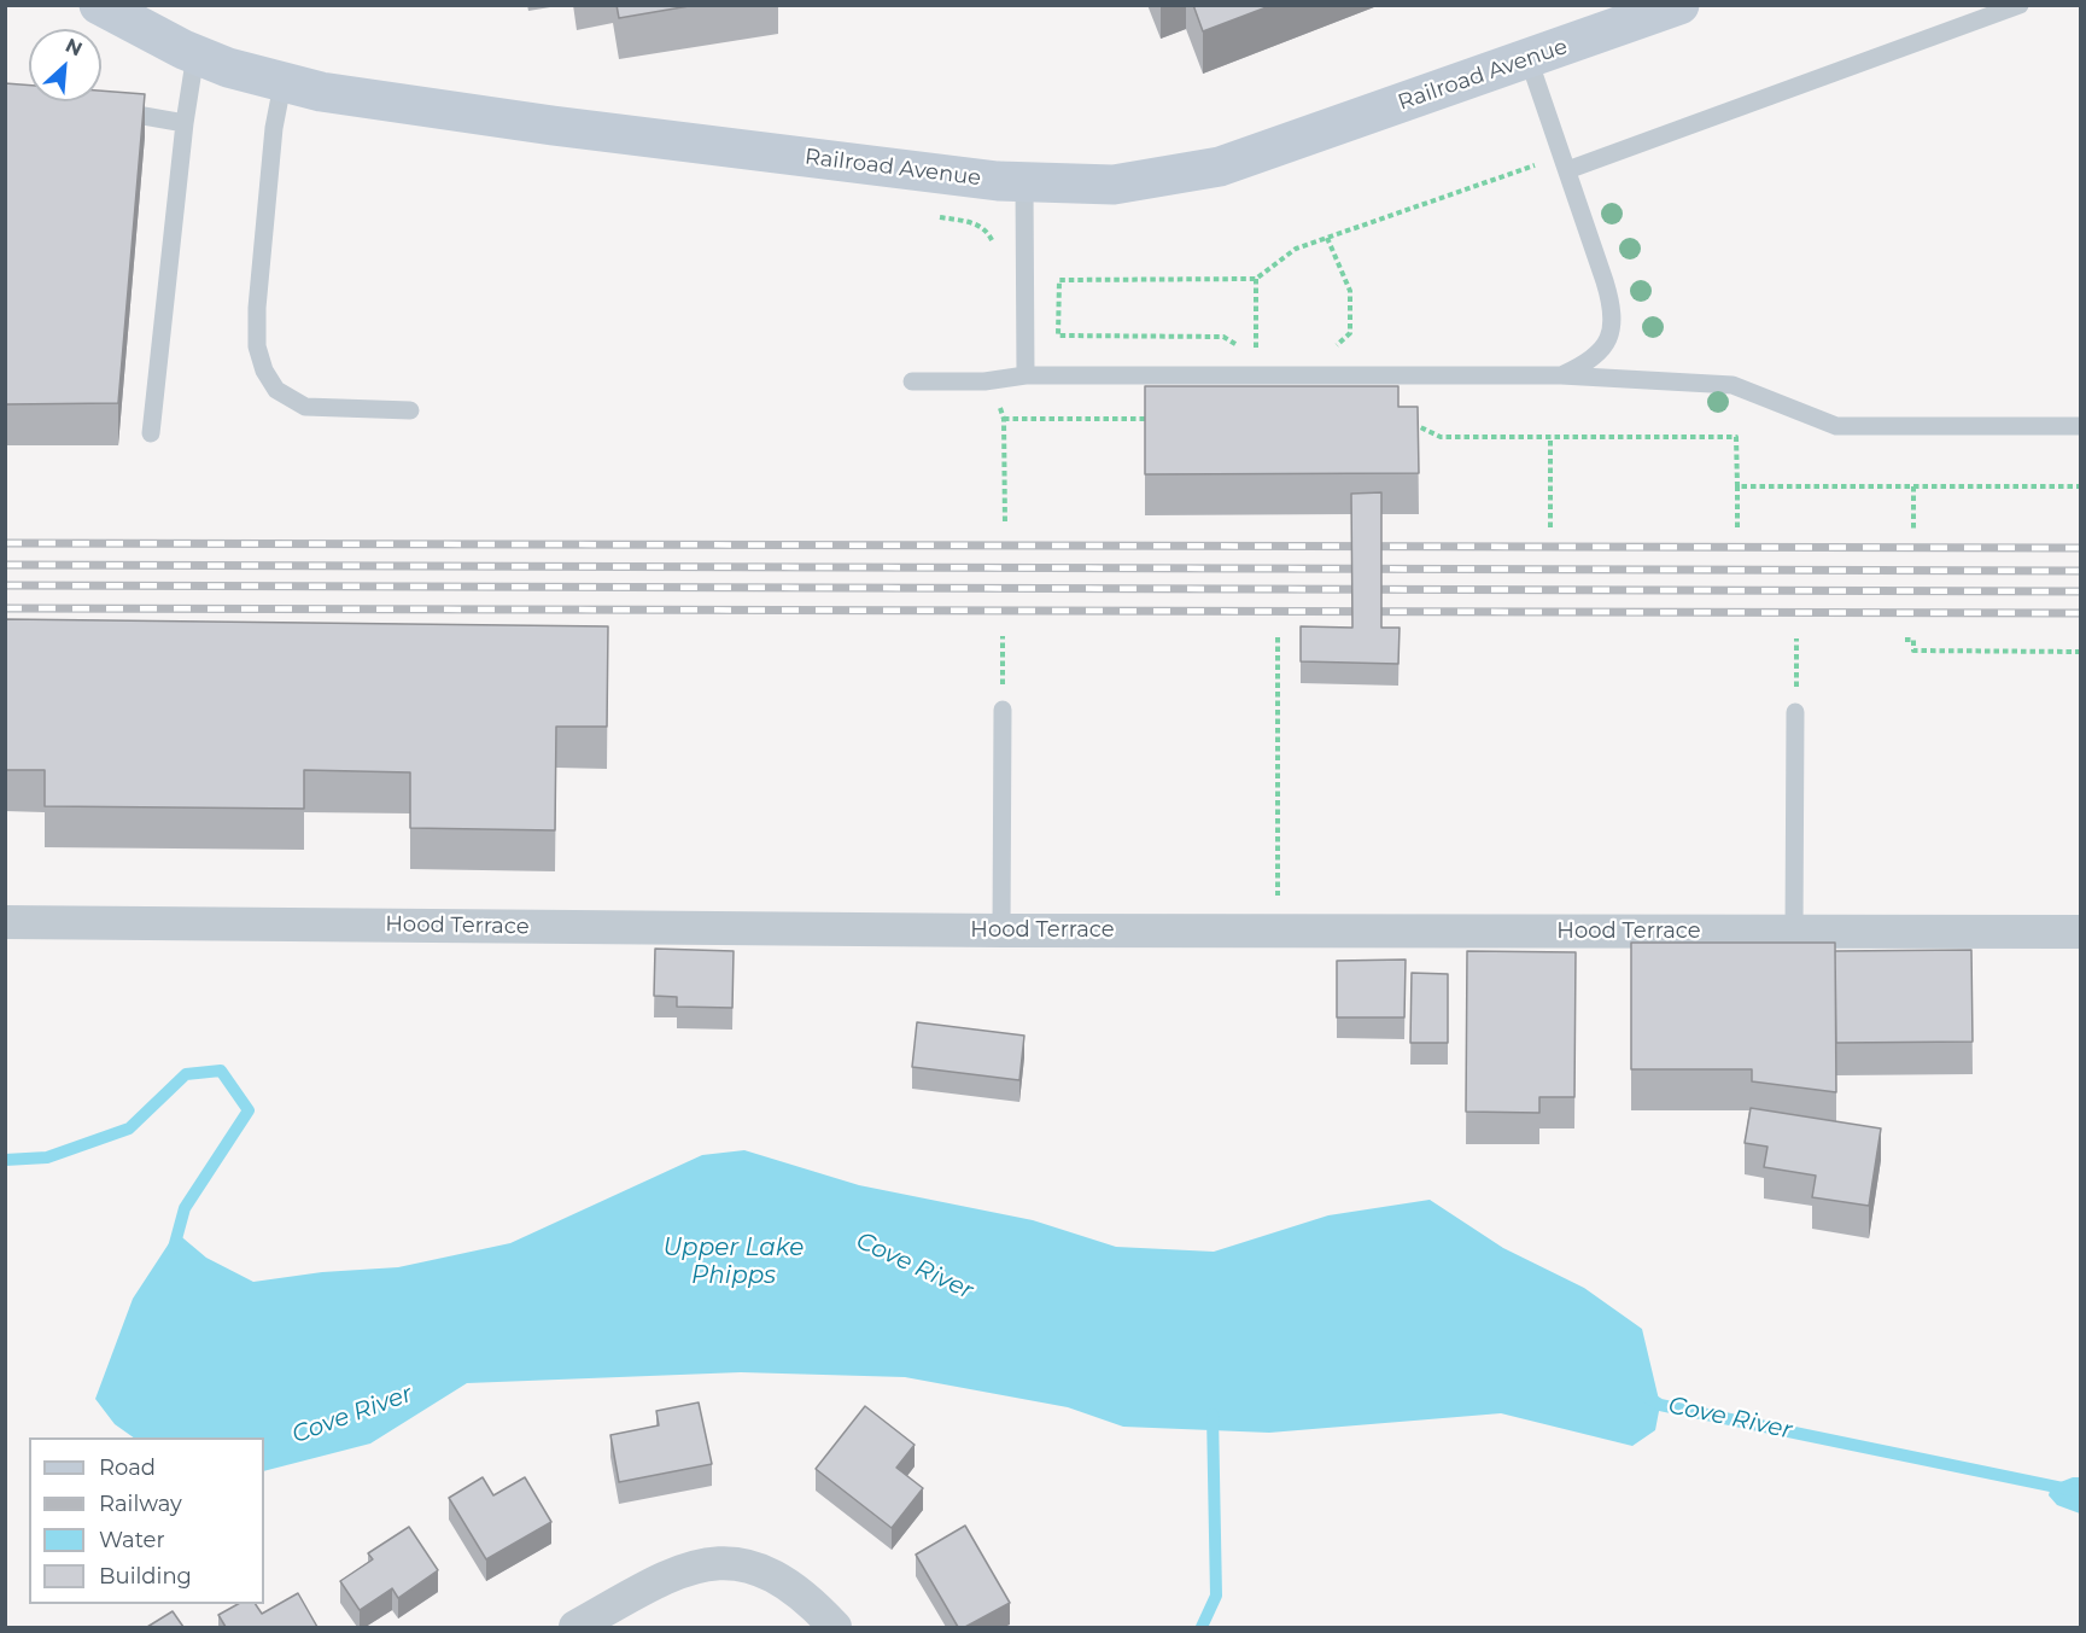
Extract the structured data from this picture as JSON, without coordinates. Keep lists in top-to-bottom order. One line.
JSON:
{"streets":{"street":["Railroad Avenue","Hood Terrace"]},"water":["Upper Lake Phipps","Cove River"],"legend":["Road","Railway","Water","Building"],"north":"top right"}
